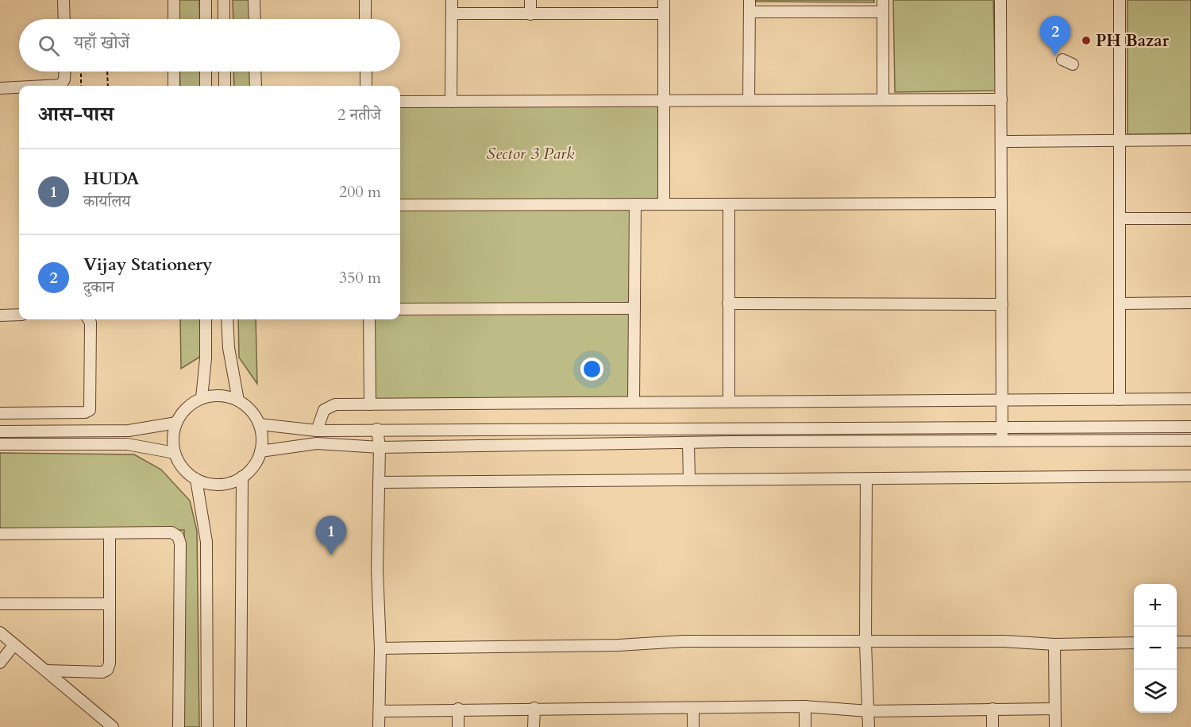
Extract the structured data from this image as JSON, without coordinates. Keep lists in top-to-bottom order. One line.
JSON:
{"parks":["Sector 3 Park"],"places":["PH Bazar"],"page":{"pins":["2","1"],"search":"यहाँ खोजें","heading":["आस-पास","2 नतीजे"],"list":[{"mark":"1","name":"HUDA","note":"कार्यालय","value":"200 m"},{"mark":"2","name":"Vijay Stationery","note":"दुकान","value":"350 m"}],"map_buttons":["+","−"]}}
